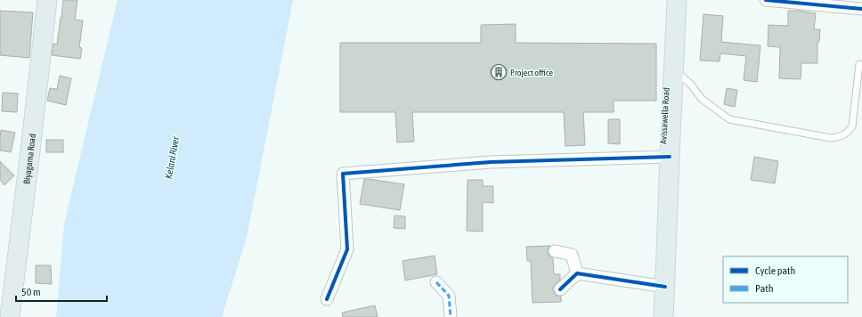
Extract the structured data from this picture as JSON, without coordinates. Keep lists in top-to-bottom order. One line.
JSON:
{"streets":{"main road":["Avissawella Road","Biyagama Road"]},"water":["Kelani River"],"places":{"building":["Project office"]},"legend":["Cycle path","Path"],"scale_bar":"50 m"}
